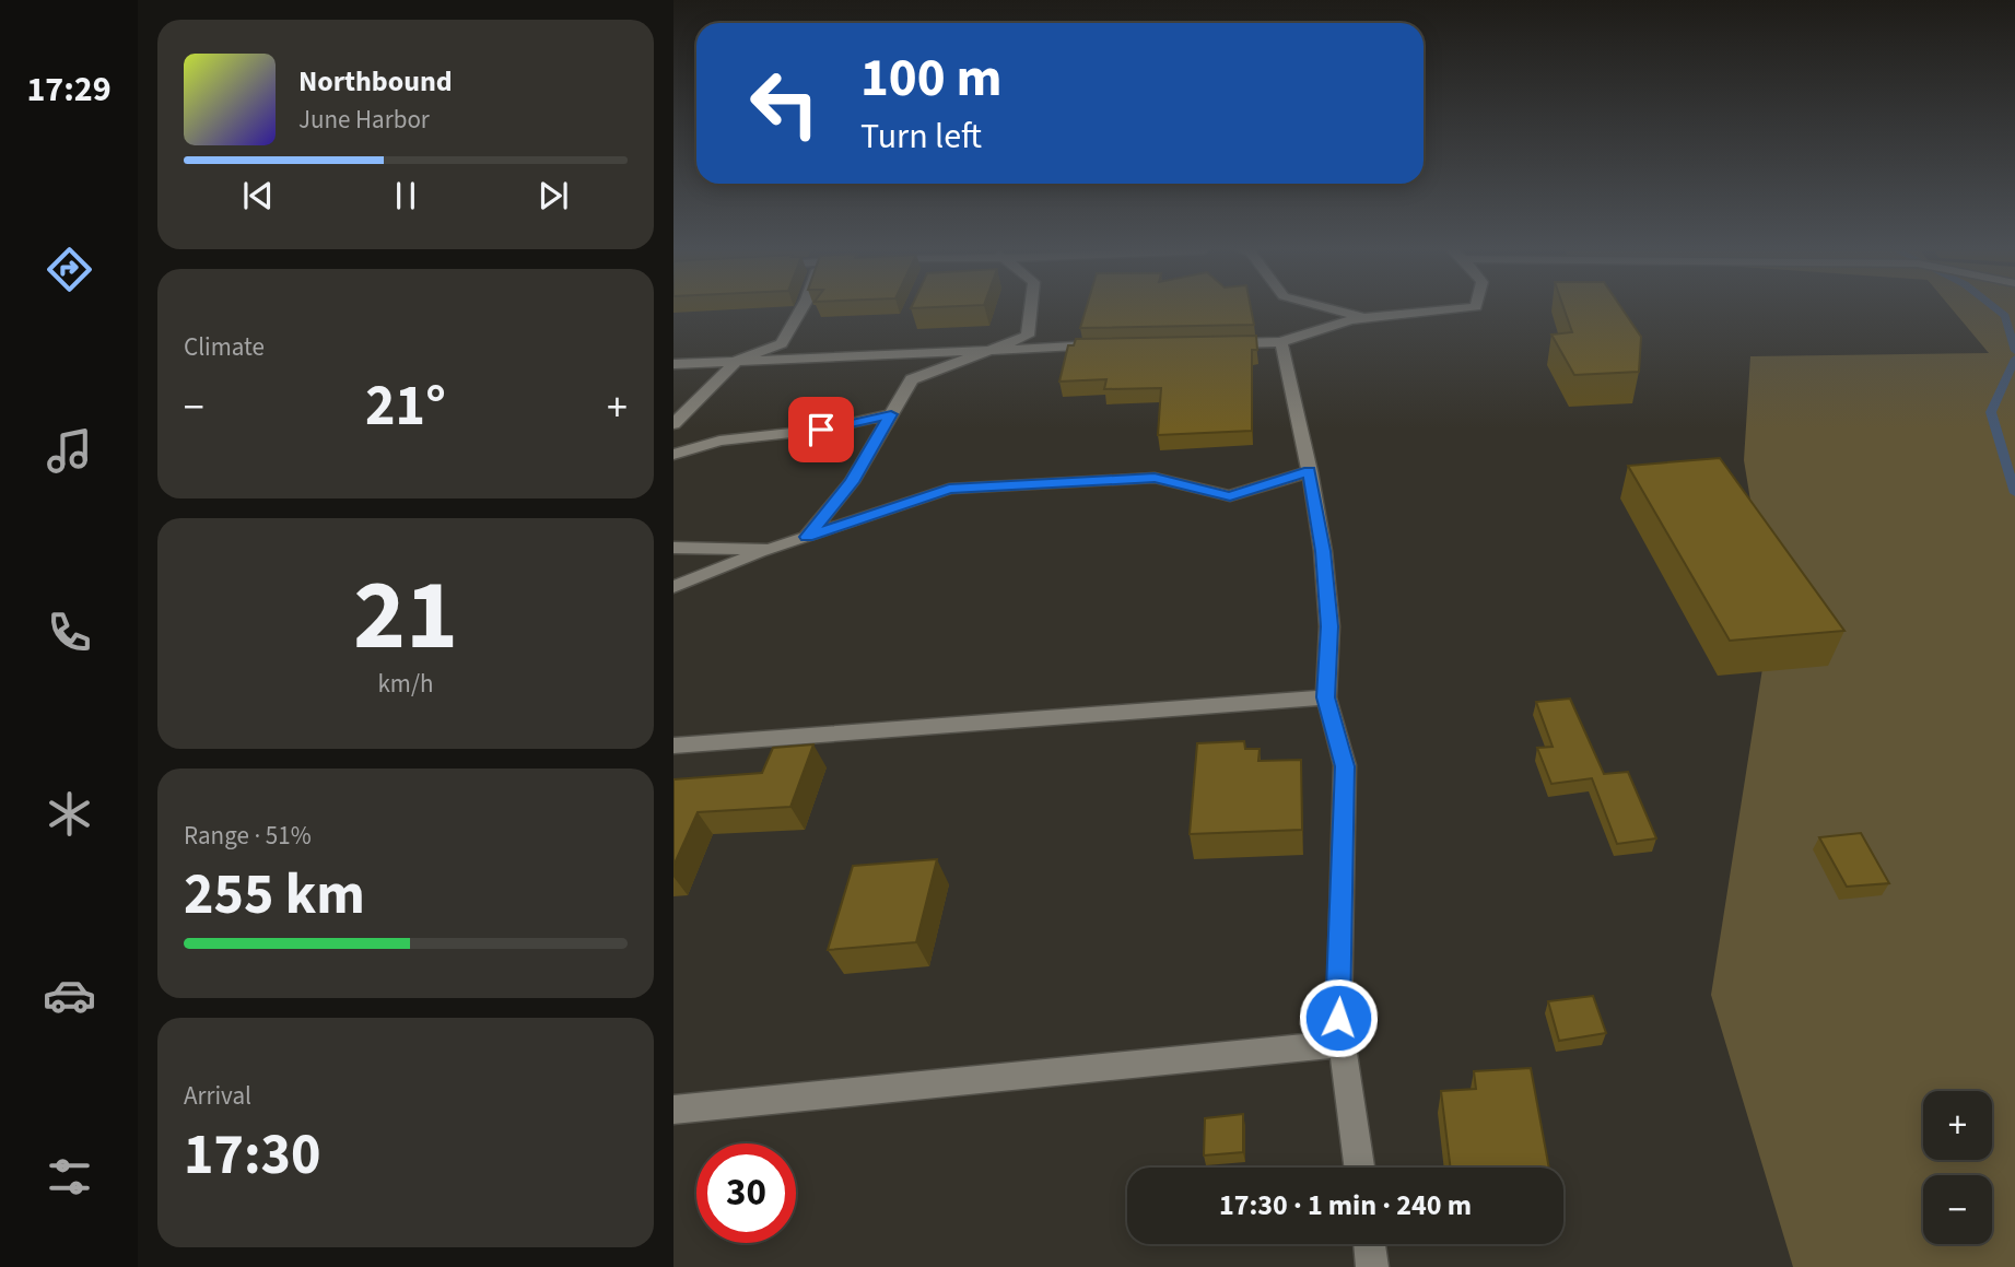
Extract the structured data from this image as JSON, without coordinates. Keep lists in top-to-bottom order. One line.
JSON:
{"page":{"tabs":"17:29","turn":["100 m","Turn left"],"song":["Northbound","June Harbor"],"tile":["Climate",["21","km/h"],["Range · 51%","255 km"],["Arrival","17:30"]],"heat":["−","21°","+"],"map_buttons":["+","−"],"limit":"30","trip":"17:30 · 1 min · 240 m"}}
